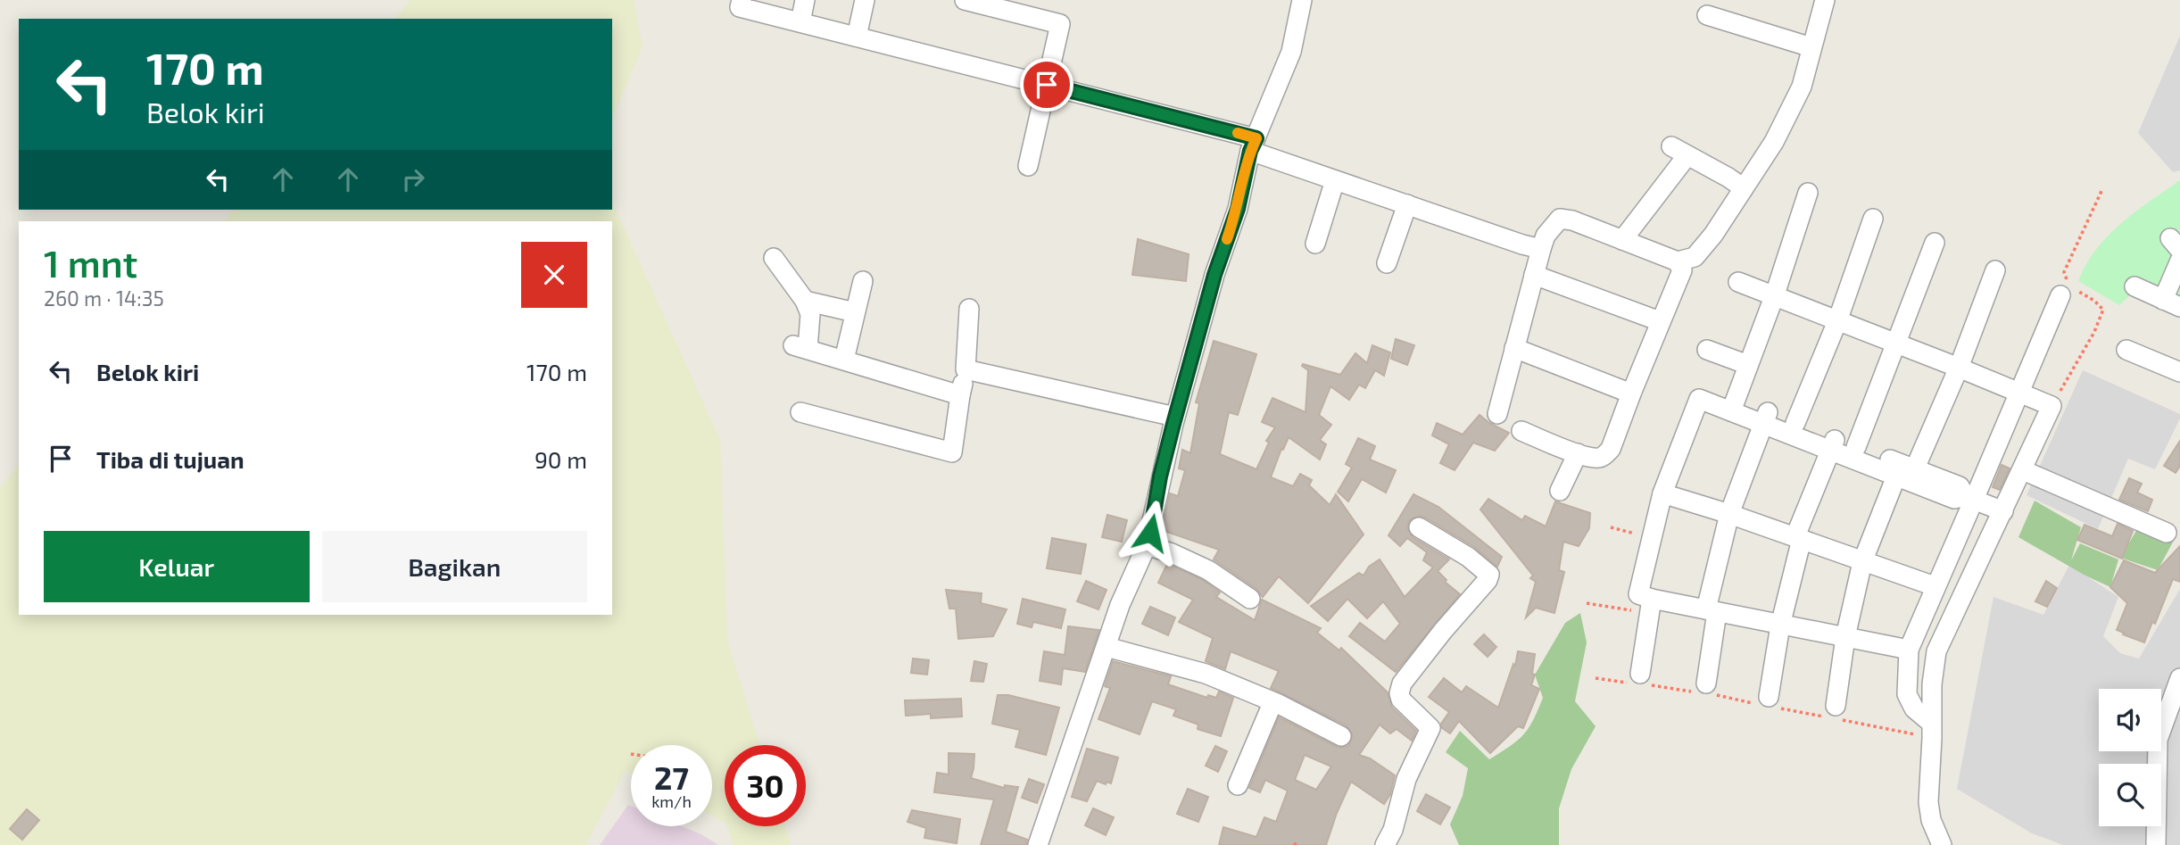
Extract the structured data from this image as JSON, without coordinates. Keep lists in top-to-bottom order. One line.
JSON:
{"page":{"turn":["170 m","Belok kiri"],"heading":["1 mnt","260 m · 14:35"],"list":[{"name":"Belok kiri","value":"170 m"},{"name":"Tiba di tujuan","value":"90 m"}],"buttons":["Keluar","Bagikan"],"speed":"27 km/h","limit":"30"}}
